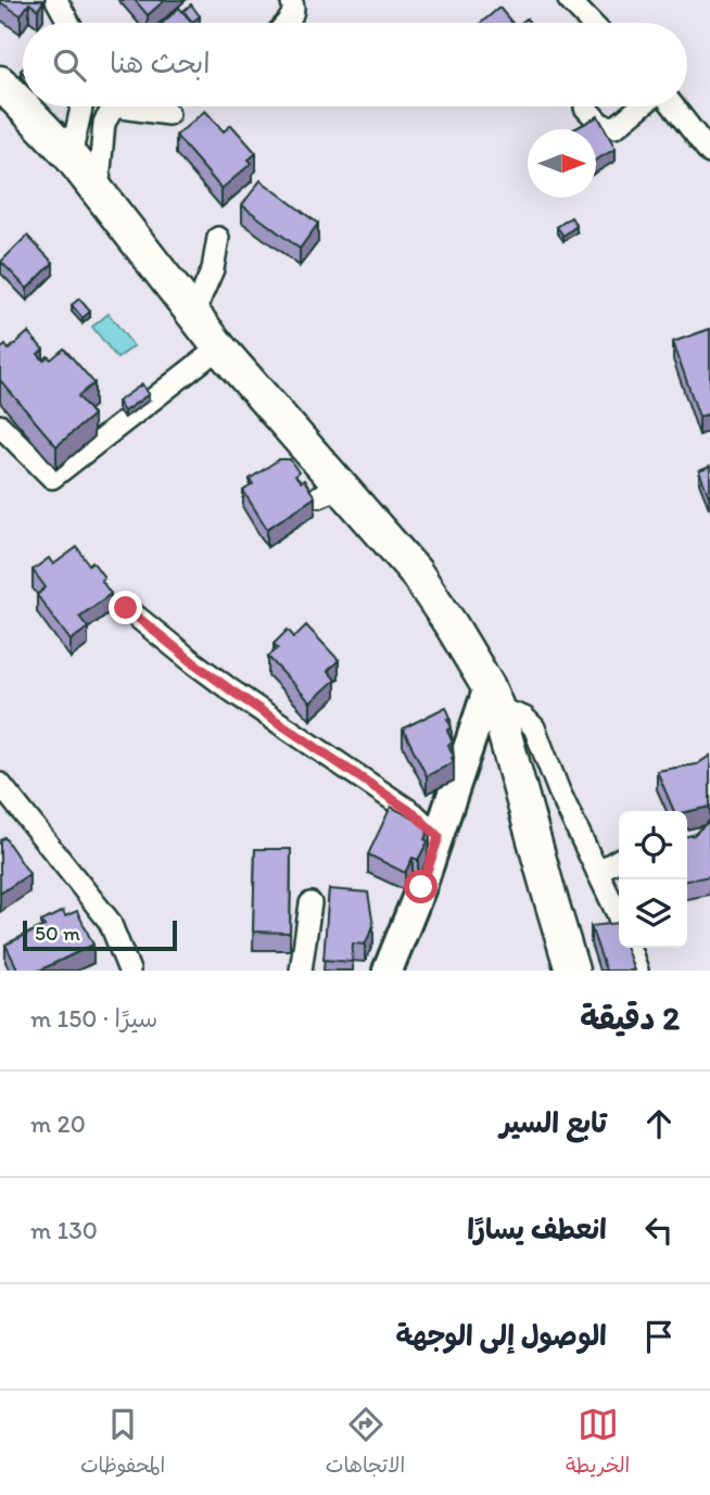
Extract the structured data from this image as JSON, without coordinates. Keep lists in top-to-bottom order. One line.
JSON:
{"scale_bar":"50 m","north":"right","page":{"search":"ابحث هنا","scale":"50 m","heading":["2 دقيقة","سيرًا · 150 m"],"list":[["تابع السير","20 m"],["انعطف يسارًا","130 m"],"الوصول إلى الوجهة"],"nav":["الخريطة","الاتجاهات","المحفوظات"]}}
